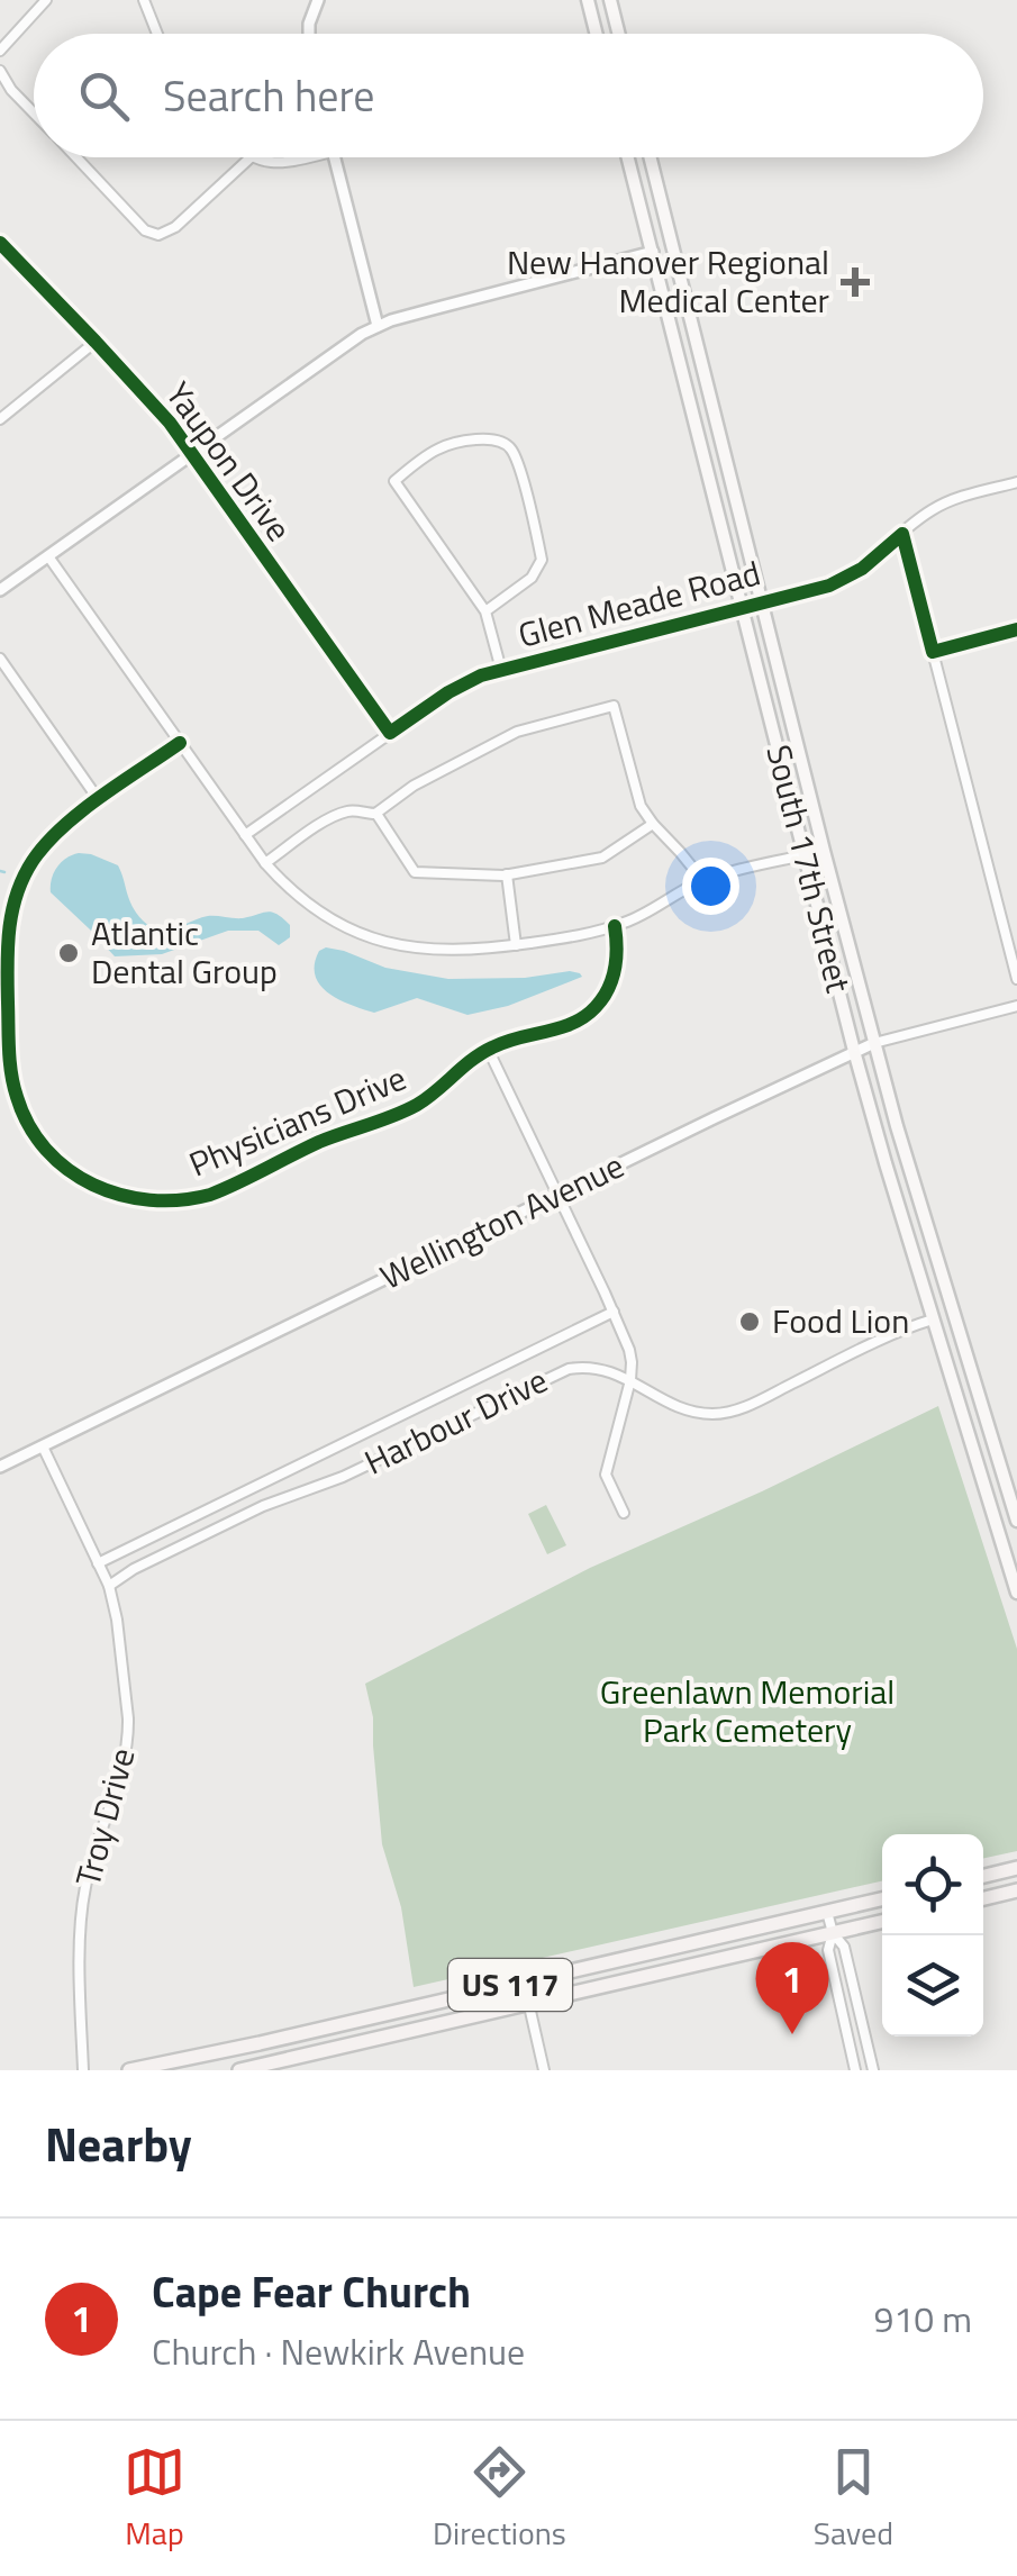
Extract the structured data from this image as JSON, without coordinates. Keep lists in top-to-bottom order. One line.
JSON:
{"streets":{"main road":["South 17th Street","US 117"],"street":["Yaupon Drive","Glen Meade Road","Physicians Drive","Wellington Avenue","Harbour Drive","Troy Drive"]},"crossings":[["Yaupon Drive","Glen Meade Road"],["Glen Meade Road","South 17th Street"],["South 17th Street","Wellington Avenue"],["South 17th Street","Harbour Drive"],["Wellington Avenue","Troy Drive"],["Harbour Drive","Troy Drive"]],"parks":["Greenlawn Memorial Park Cemetery"],"places":{"health":["New Hanover Regional Medical Center"],"other":["Atlantic Dental Group","Food Lion"]},"page":{"search":"Search here","pins":"1","heading":"Nearby","list":[{"mark":"1","name":"Cape Fear Church","note":"Church · Newkirk Avenue","value":"910 m"}],"nav":["Map","Directions","Saved"]}}
